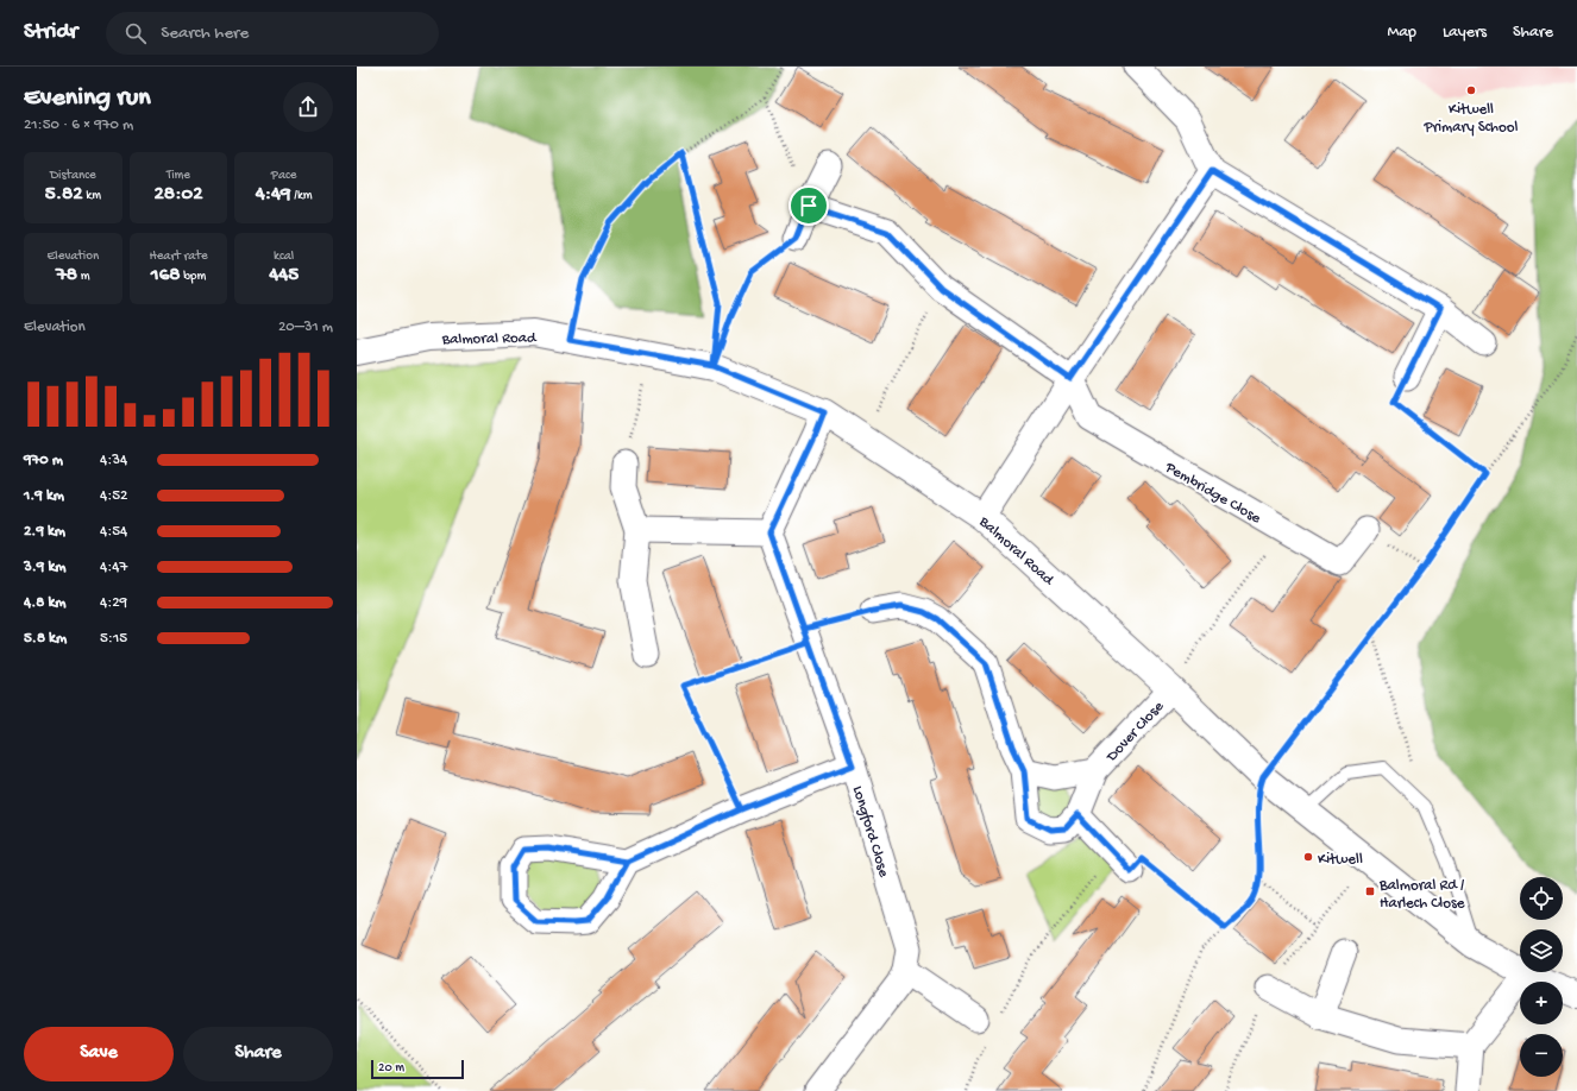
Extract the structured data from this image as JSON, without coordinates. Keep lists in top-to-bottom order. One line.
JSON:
{"streets":{"street":["Balmoral Road","Pembridge Close","Dover Close","Longford Close"]},"crossings":[["Balmoral Road","Dover Close"]],"places":{"other":["Kitwell Primary School","Kitwell"],"transit":["Balmoral Rd / Harlech Close"]},"scale_bar":"20 m","page":{"header":"Stridr","search":"Search here","nav":["Map","Layers","Share"],"heading":["Evening run","21:50 · 6 × 970 m"],"stats":[["Distance","5.82 km"],["Time","28:02"],["Pace","4:49 /km"],["Elevation","78 m"],["Heart rate","168 bpm"],["kcal","445"]],"chart":["Elevation","20–31 m"],"list":[{"name":"970 m","note":"4:34"},{"name":"1.9 km","note":"4:52"},{"name":"2.9 km","note":"4:54"},{"name":"3.9 km","note":"4:47"},{"name":"4.8 km","note":"4:29"},{"name":"5.8 km","note":"5:15"}],"map_buttons":["+","−"],"buttons":["Save","Share"],"scale":"20 m"}}
